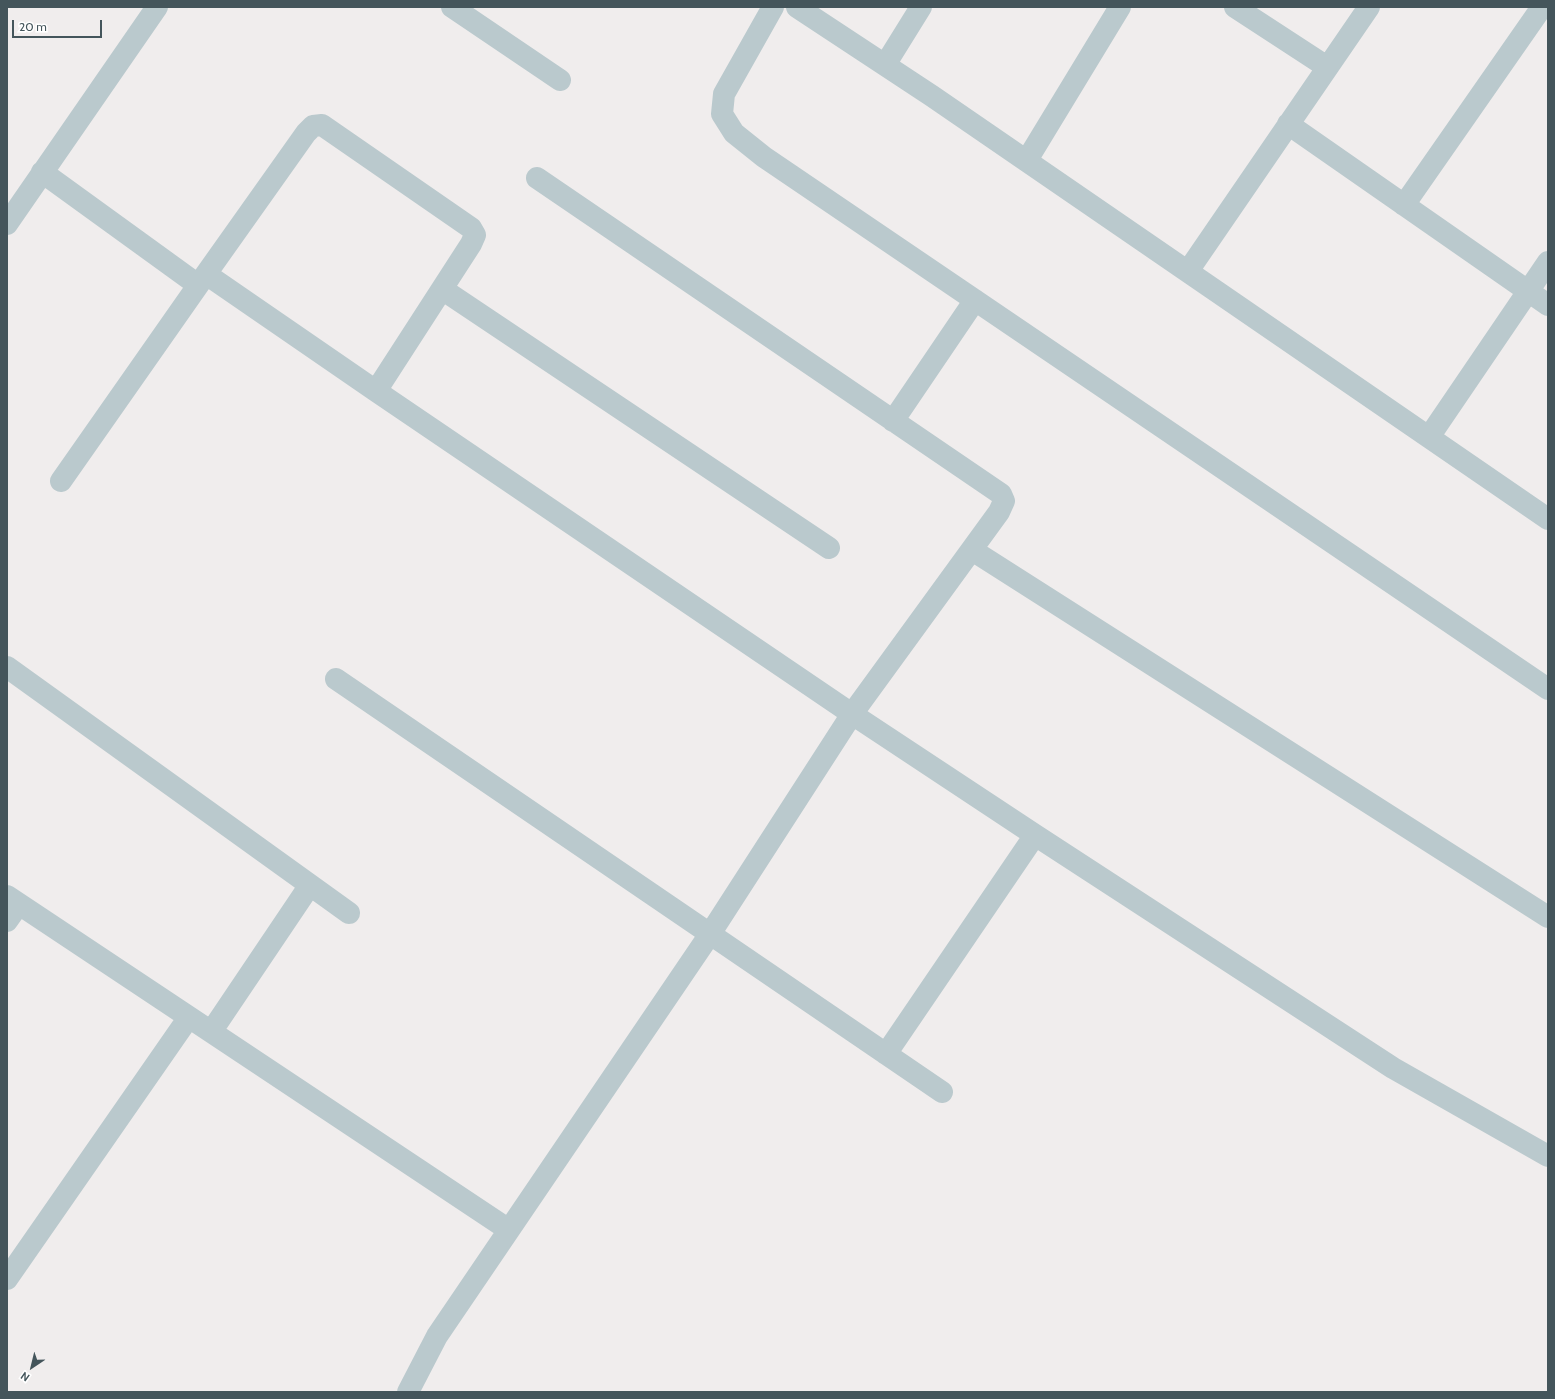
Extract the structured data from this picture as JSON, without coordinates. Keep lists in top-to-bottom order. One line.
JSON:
{"scale_bar":"20 m","north":"bottom left"}
